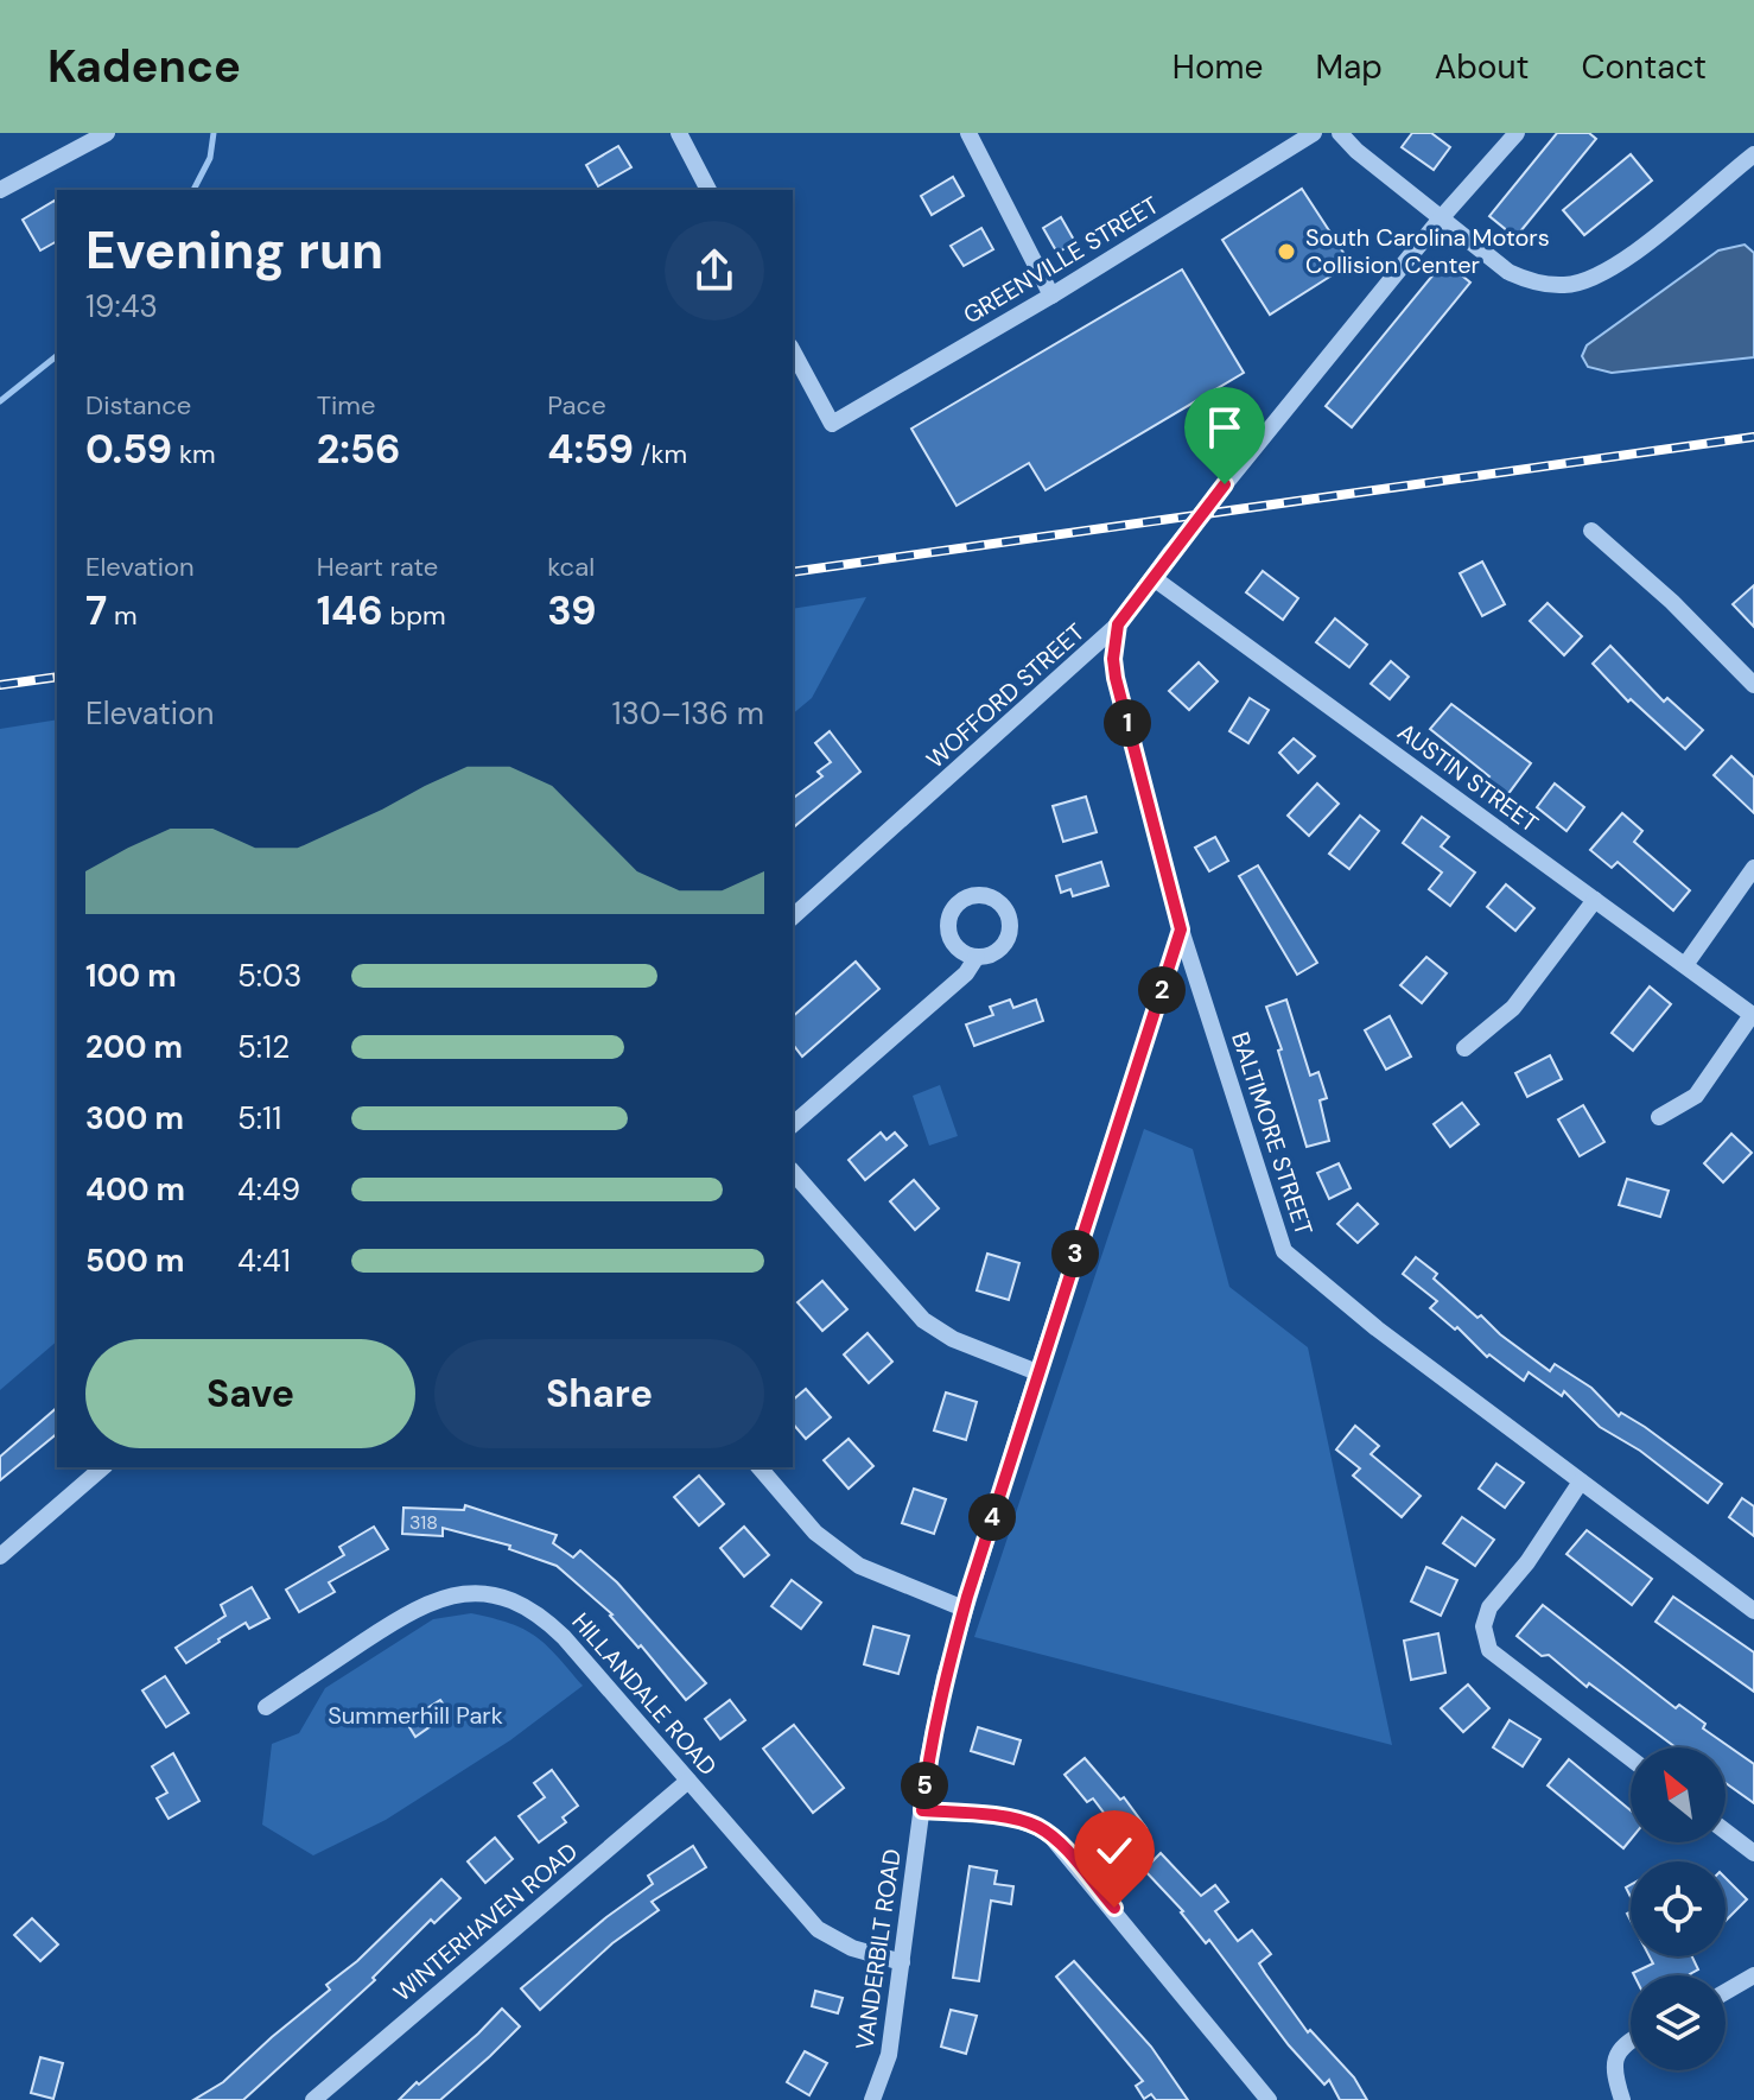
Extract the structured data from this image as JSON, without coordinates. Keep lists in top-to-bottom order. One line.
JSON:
{"streets":{"street":["GREENVILLE STREET","WOFFORD STREET","AUSTIN STREET","BALTIMORE STREET","HILLANDALE ROAD","WINTERHAVEN ROAD","VANDERBILT ROAD"]},"crossings":[["WOFFORD STREET","AUSTIN STREET"],["WOFFORD STREET","BALTIMORE STREET"],["BALTIMORE STREET","VANDERBILT ROAD"],["HILLANDALE ROAD","WINTERHAVEN ROAD"],["HILLANDALE ROAD","VANDERBILT ROAD"]],"parks":["Summerhill Park"],"places":["South Carolina Motors Collision Center"],"house_numbers":["318"],"north":"top left","page":{"header":"Kadence","nav":["Home","Map","About","Contact"],"heading":["Evening run","19:43"],"stats":[["Distance","0.59 km"],["Time","2:56"],["Pace","4:59 /km"],["Elevation","7 m"],["Heart rate","146 bpm"],["kcal","39"]],"chart":["Elevation","130–136 m"],"pins":["1","2","3","4","5"],"list":[{"name":"100 m","note":"5:03"},{"name":"200 m","note":"5:12"},{"name":"300 m","note":"5:11"},{"name":"400 m","note":"4:49"},{"name":"500 m","note":"4:41"}],"buttons":["Save","Share"]}}
